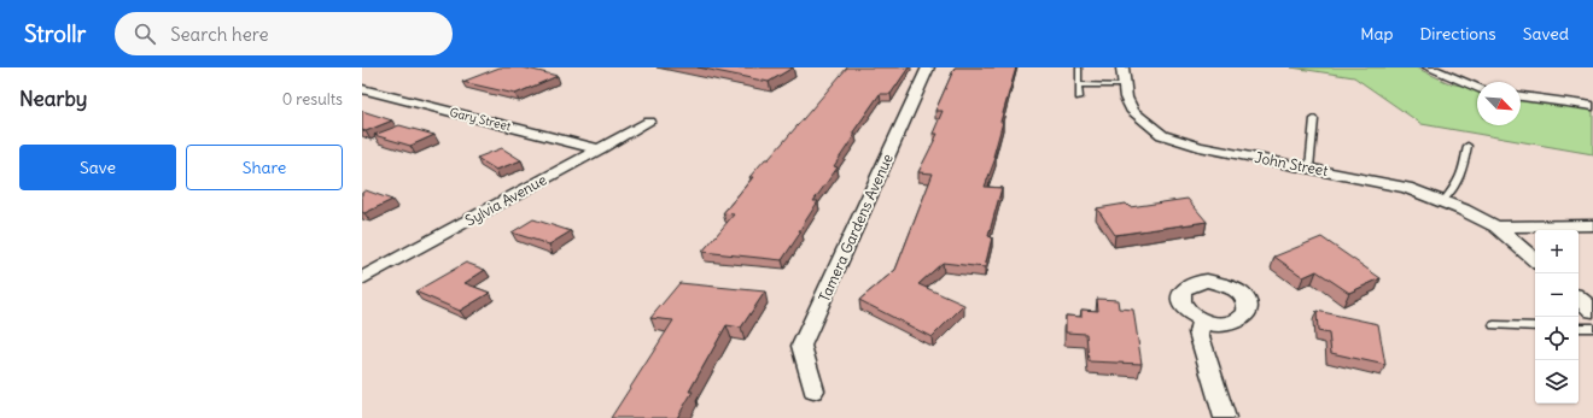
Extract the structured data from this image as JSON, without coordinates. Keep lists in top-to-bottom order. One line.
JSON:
{"streets":{"street":["Gary Street","John Street","Sylvia Avenue","Tamera Gardens Avenue"]},"crossings":[["Gary Street","Sylvia Avenue"]],"north":"bottom right","page":{"header":"Strollr","search":"Search here","nav":["Map","Directions","Saved"],"heading":["Nearby","0 results"],"buttons":["Save","Share"],"map_buttons":["+","−"]}}
